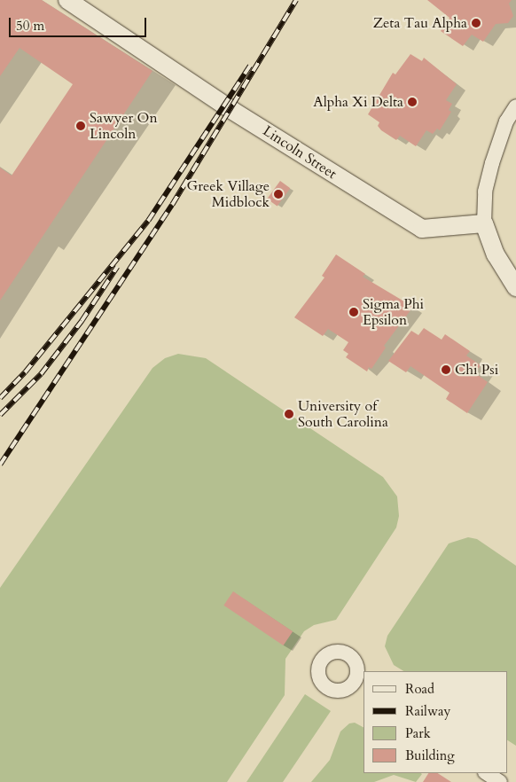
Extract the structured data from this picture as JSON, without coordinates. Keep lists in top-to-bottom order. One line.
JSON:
{"streets":{"street":["Lincoln Street"]},"places":["Zeta Tau Alpha","Alpha Xi Delta","Sawyer On Lincoln","Greek Village Midblock","Sigma Phi Epsilon","Chi Psi","University of South Carolina"],"legend":["Road","Railway","Park","Building"],"scale_bar":"50 m"}
